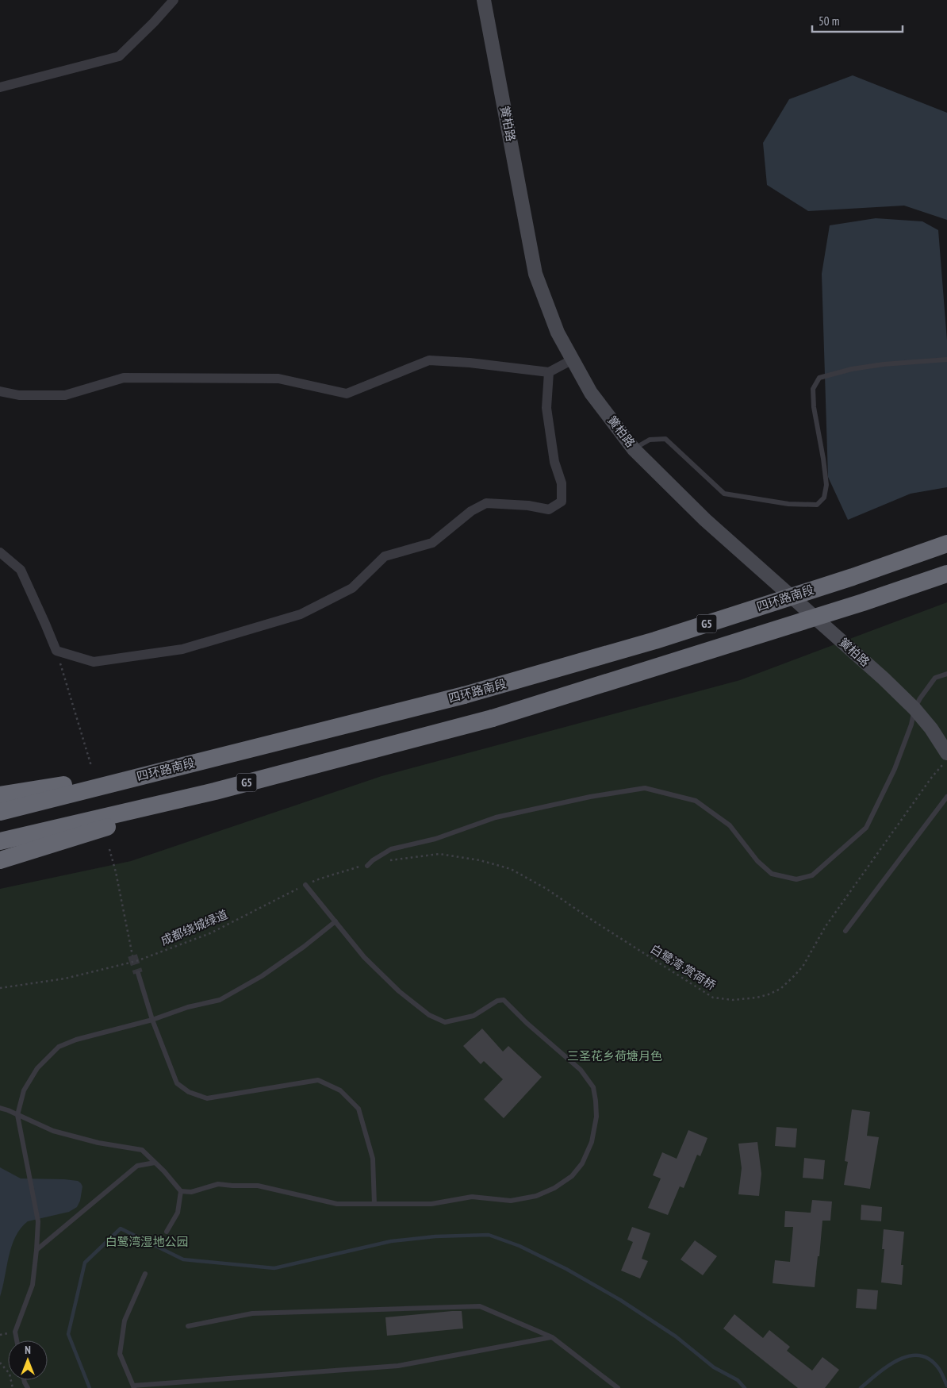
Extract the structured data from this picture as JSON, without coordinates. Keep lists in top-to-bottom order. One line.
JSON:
{"streets":{"highway":["四环路南段","G5"],"street":["黉柏路"],"path":["成都绕城绿道","白鹭湾·赏荷桥"]},"parks":["三圣花乡荷塘月色","白鹭湾湿地公园"],"scale_bar":"50 m","north":"top"}
